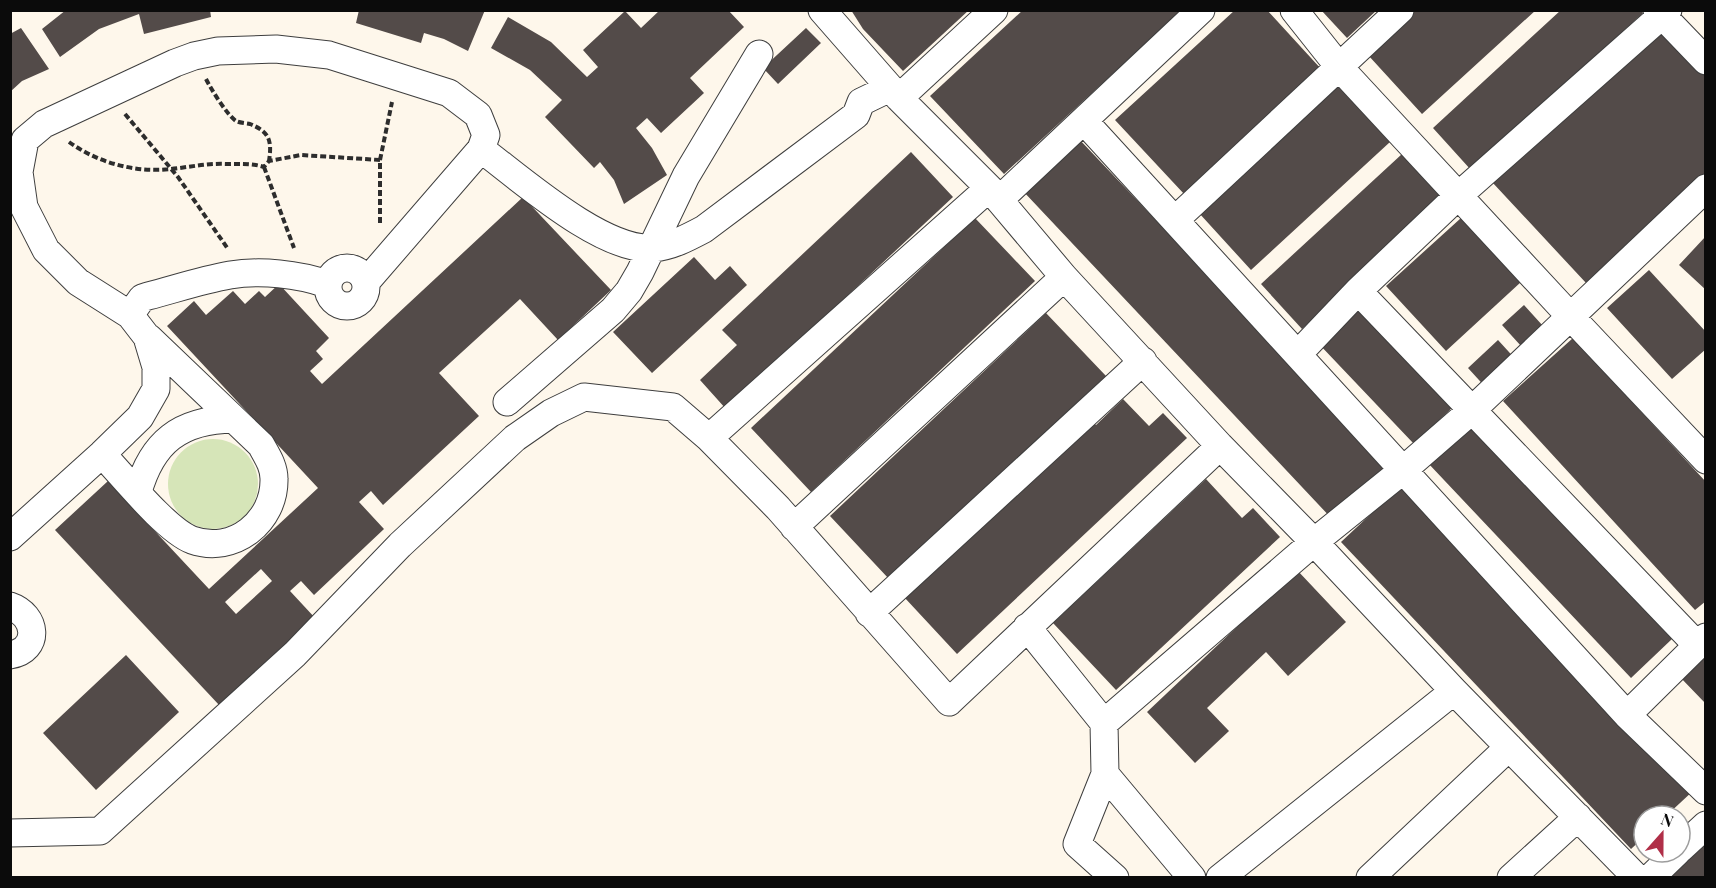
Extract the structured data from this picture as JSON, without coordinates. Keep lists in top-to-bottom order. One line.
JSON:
{"north":"top"}
